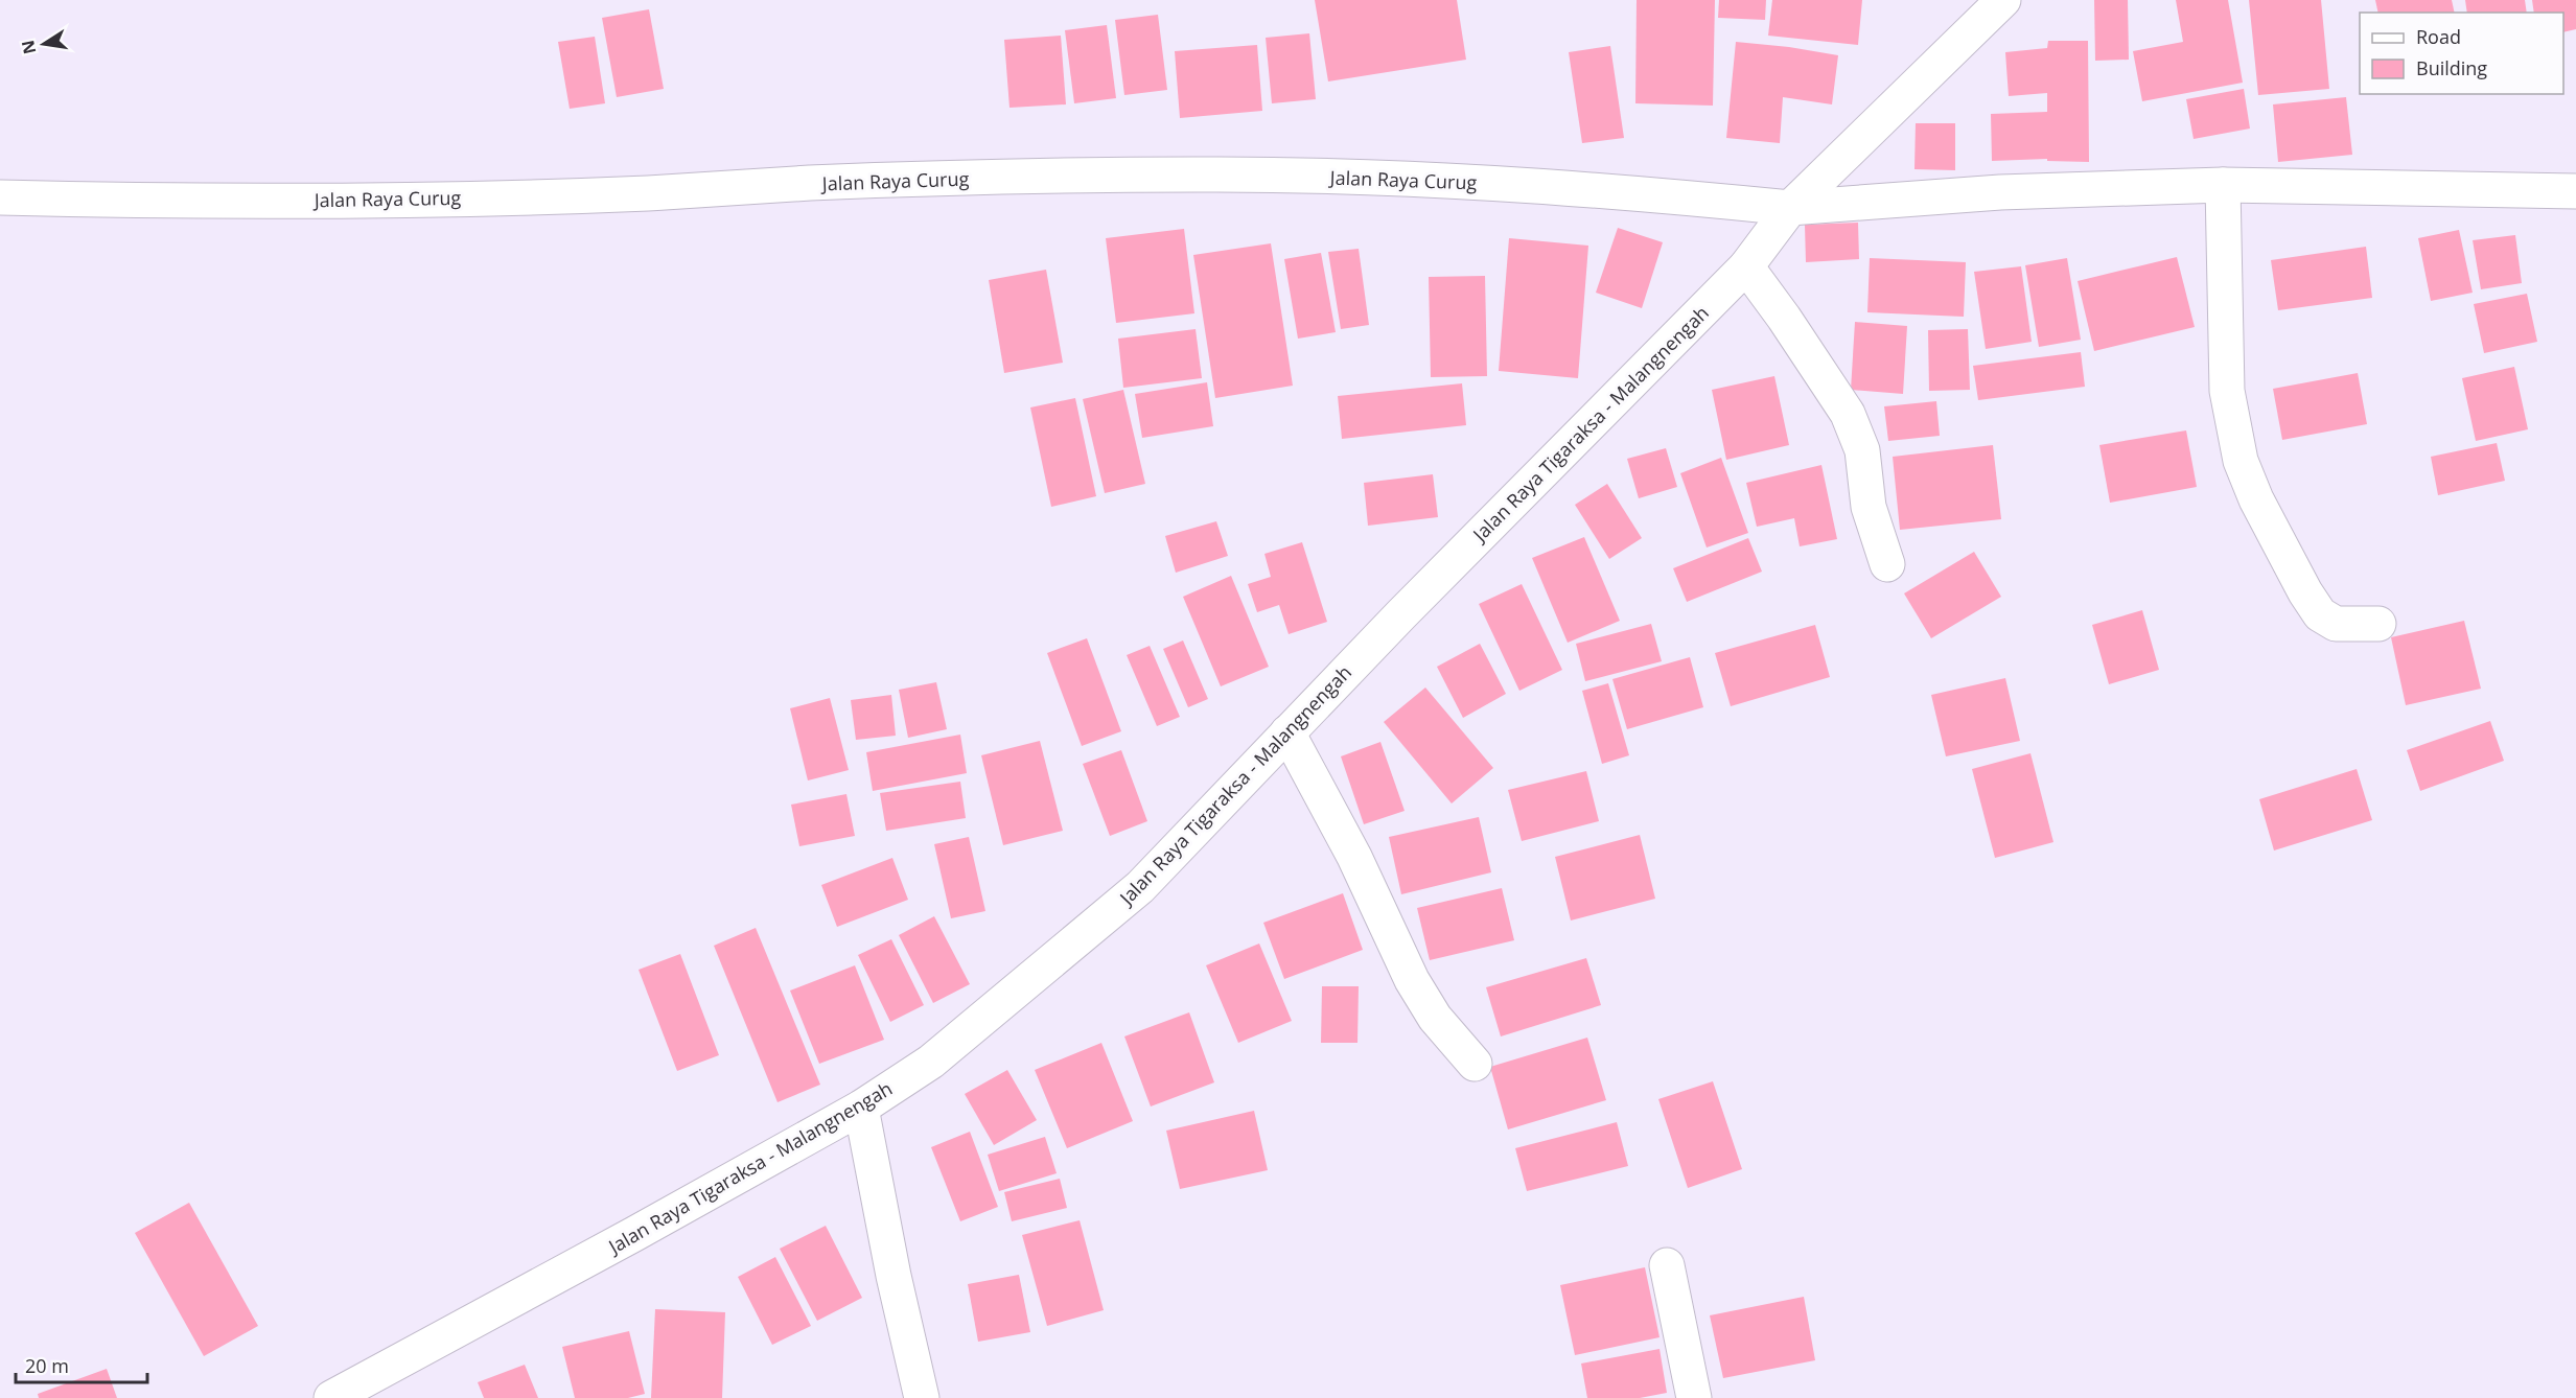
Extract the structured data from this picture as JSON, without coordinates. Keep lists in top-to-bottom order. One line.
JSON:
{"streets":{"street":["Jalan Raya Curug","Jalan Raya Tigaraksa - Malangnengah"]},"crossings":[["Jalan Raya Curug","Jalan Raya Tigaraksa - Malangnengah"]],"legend":["Road","Building"],"scale_bar":"20 m","north":"left"}
